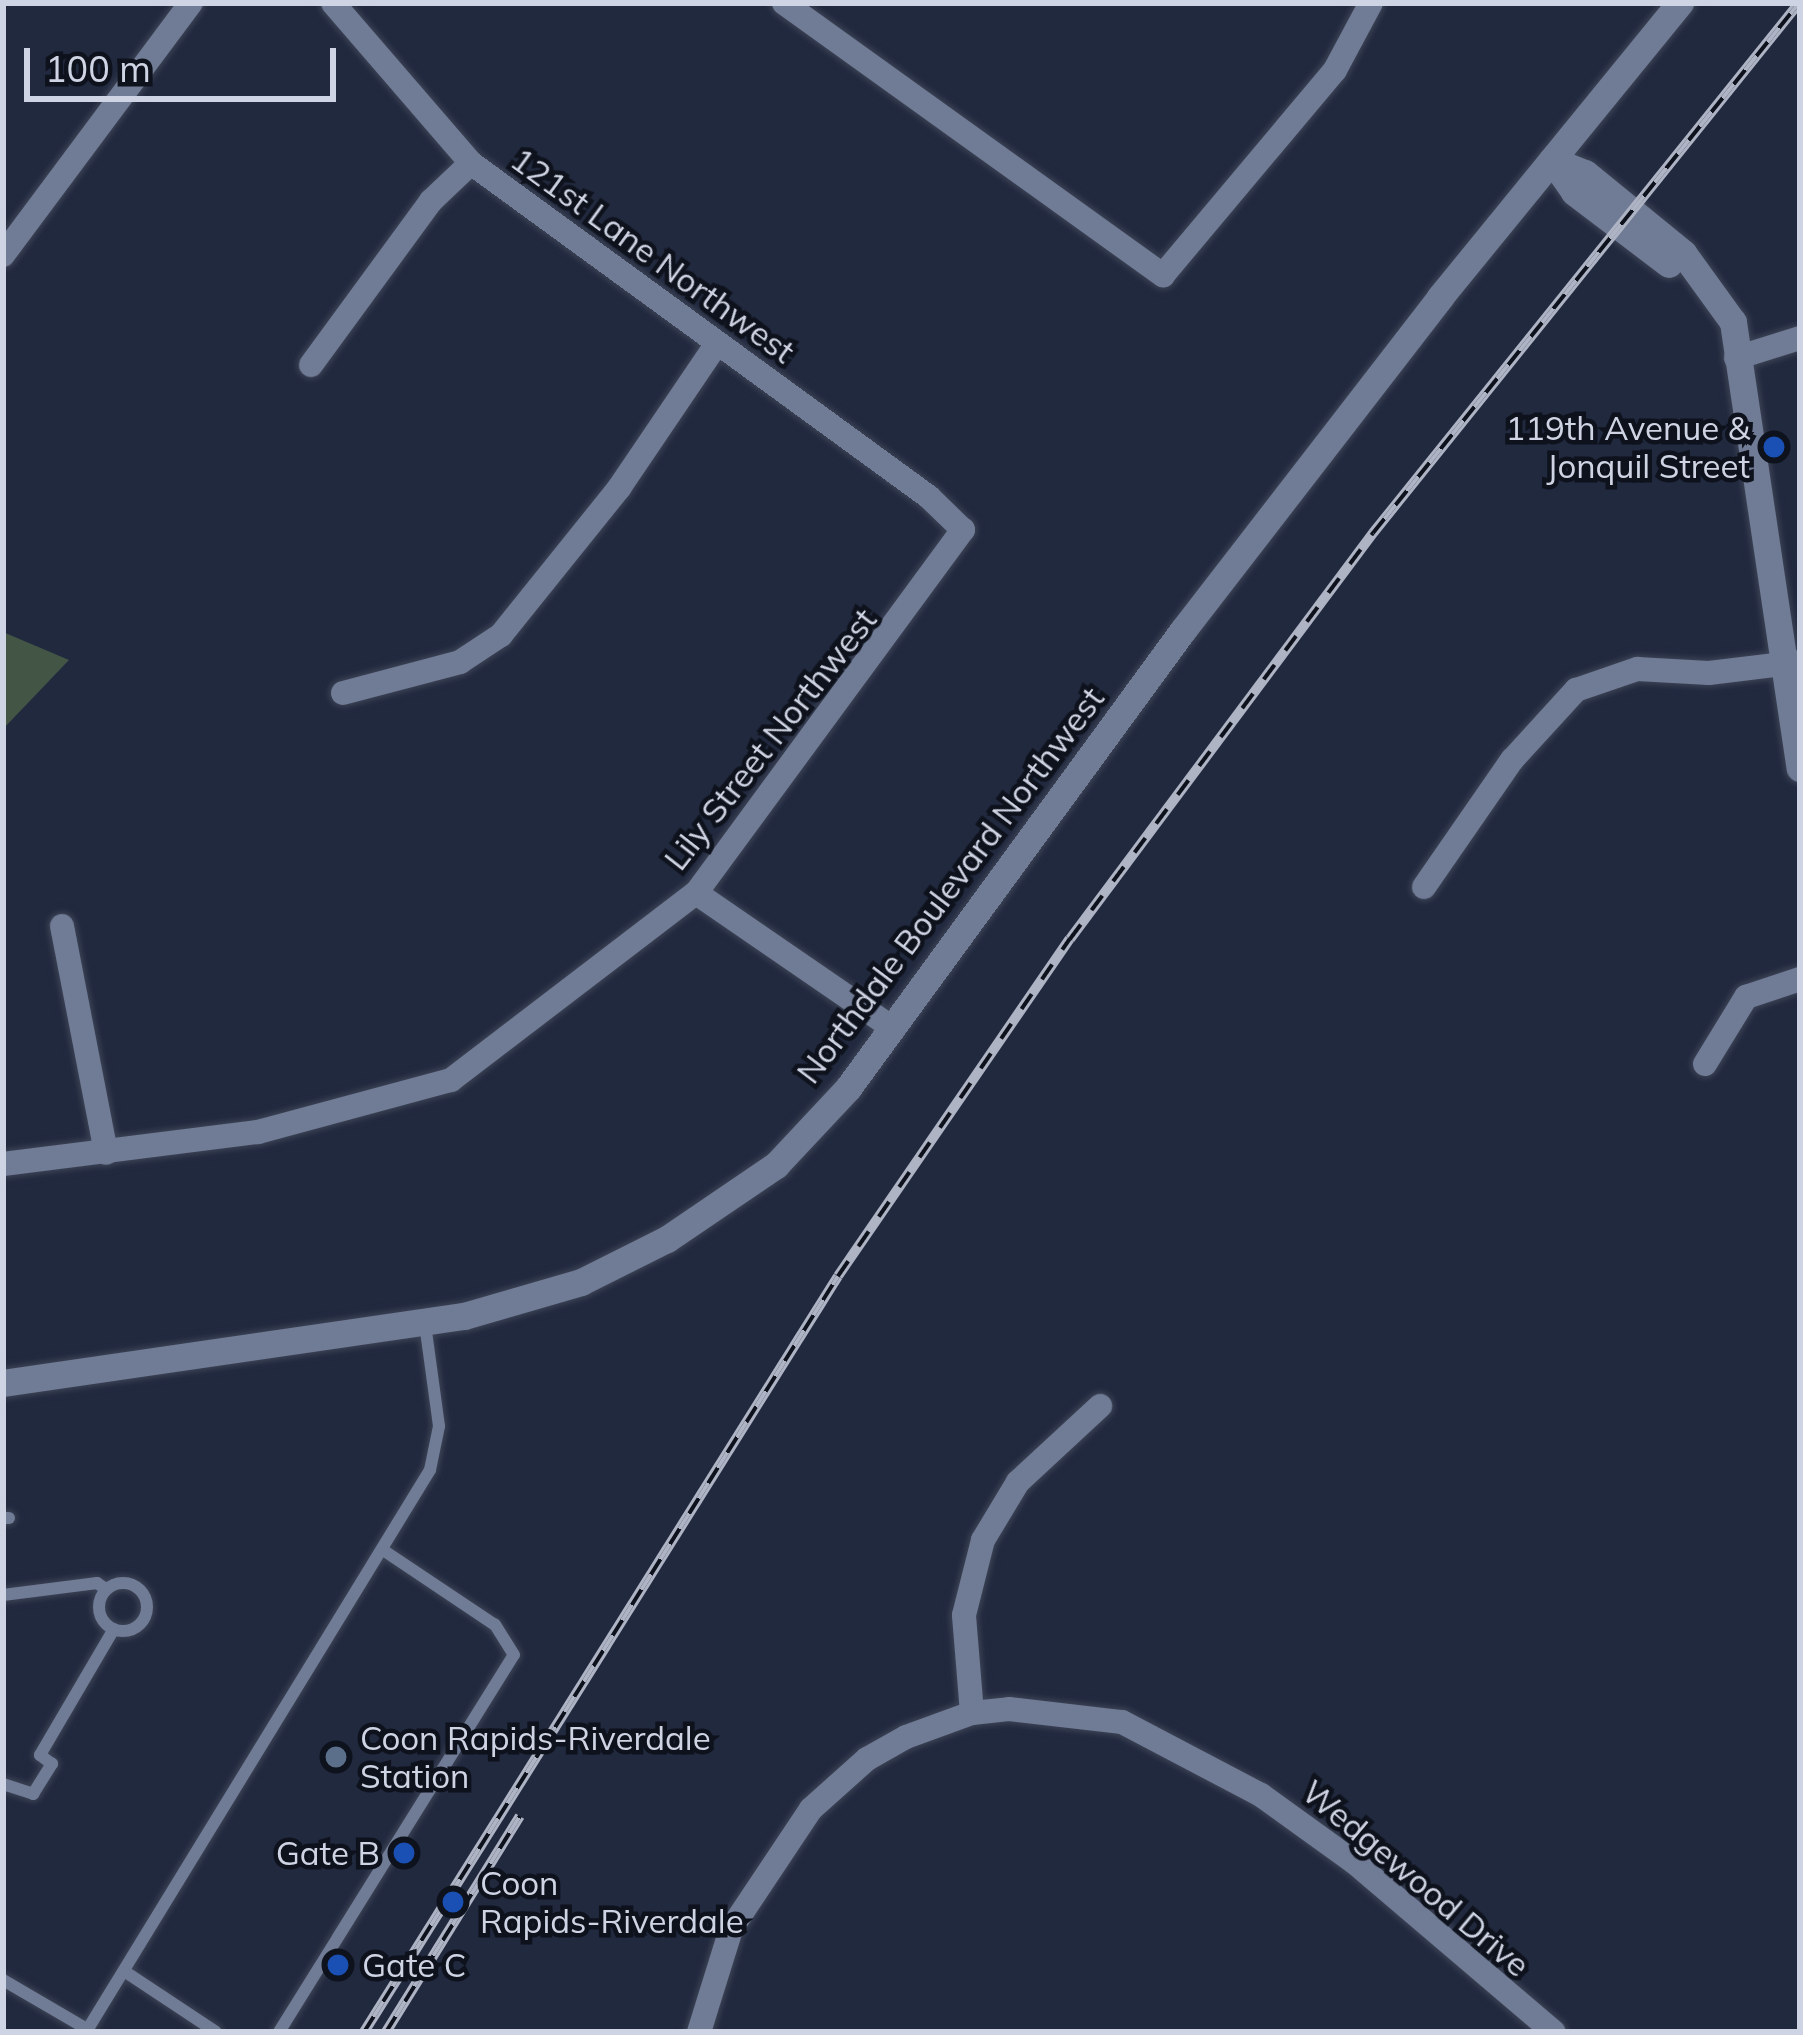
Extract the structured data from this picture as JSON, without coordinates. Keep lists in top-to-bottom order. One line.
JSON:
{"streets":{"street":["121st Lane Northwest","Lily Street Northwest","Northdale Boulevard Northwest","Wedgewood Drive"]},"crossings":[["121st Lane Northwest","Lily Street Northwest"]],"places":["119th Avenue & Jonquil Street","Coon Rapids-Riverdale Station","Gate B","Coon Rapids-Riverdale","Gate C"],"scale_bar":"100 m"}
